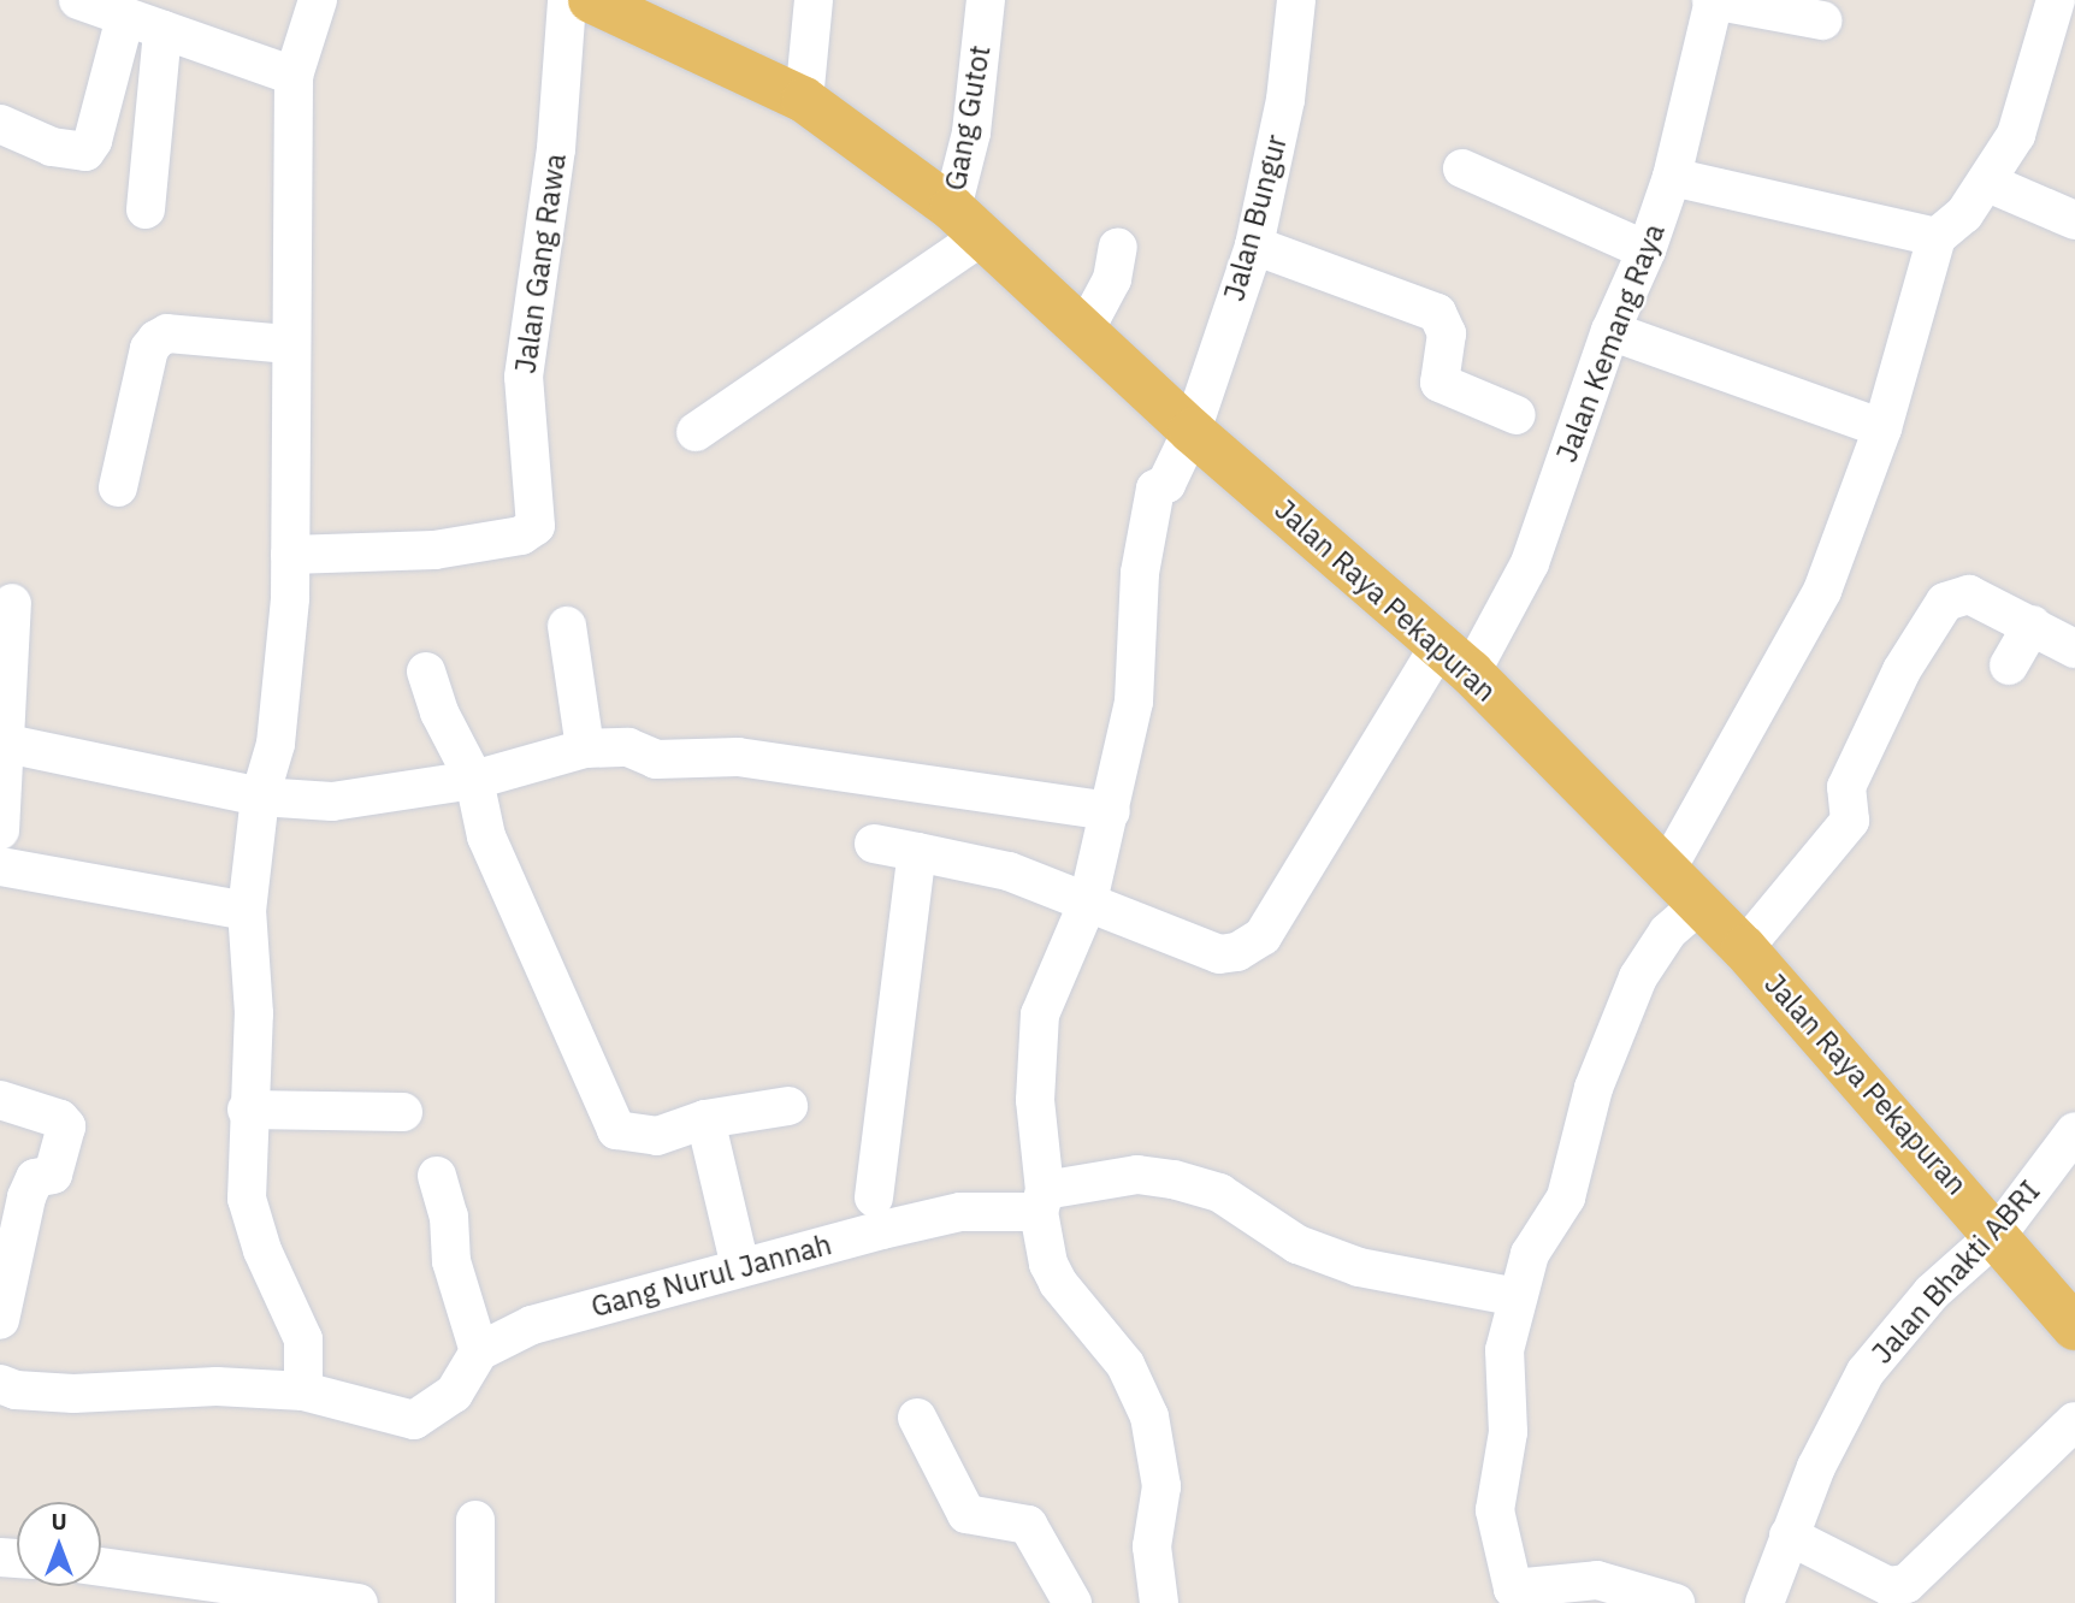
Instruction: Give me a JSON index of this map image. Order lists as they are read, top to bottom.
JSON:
{
  "streets": {
    "main road": ["Jalan Raya Pekapuran"],
    "street": [
      "Gang Gutot",
      "Jalan Bungur",
      "Jalan Gang Rawa",
      "Jalan Kemang Raya",
      "Jalan Bhakti ABRI",
      "Gang Nurul Jannah"
    ]
  },
  "crossings": [
    ["Gang Gutot", "Jalan Raya Pekapuran"],
    ["Jalan Bungur", "Jalan Raya Pekapuran"],
    ["Jalan Kemang Raya", "Jalan Raya Pekapuran"],
    ["Jalan Raya Pekapuran", "Jalan Bhakti ABRI"]
  ],
  "north": "top"
}
